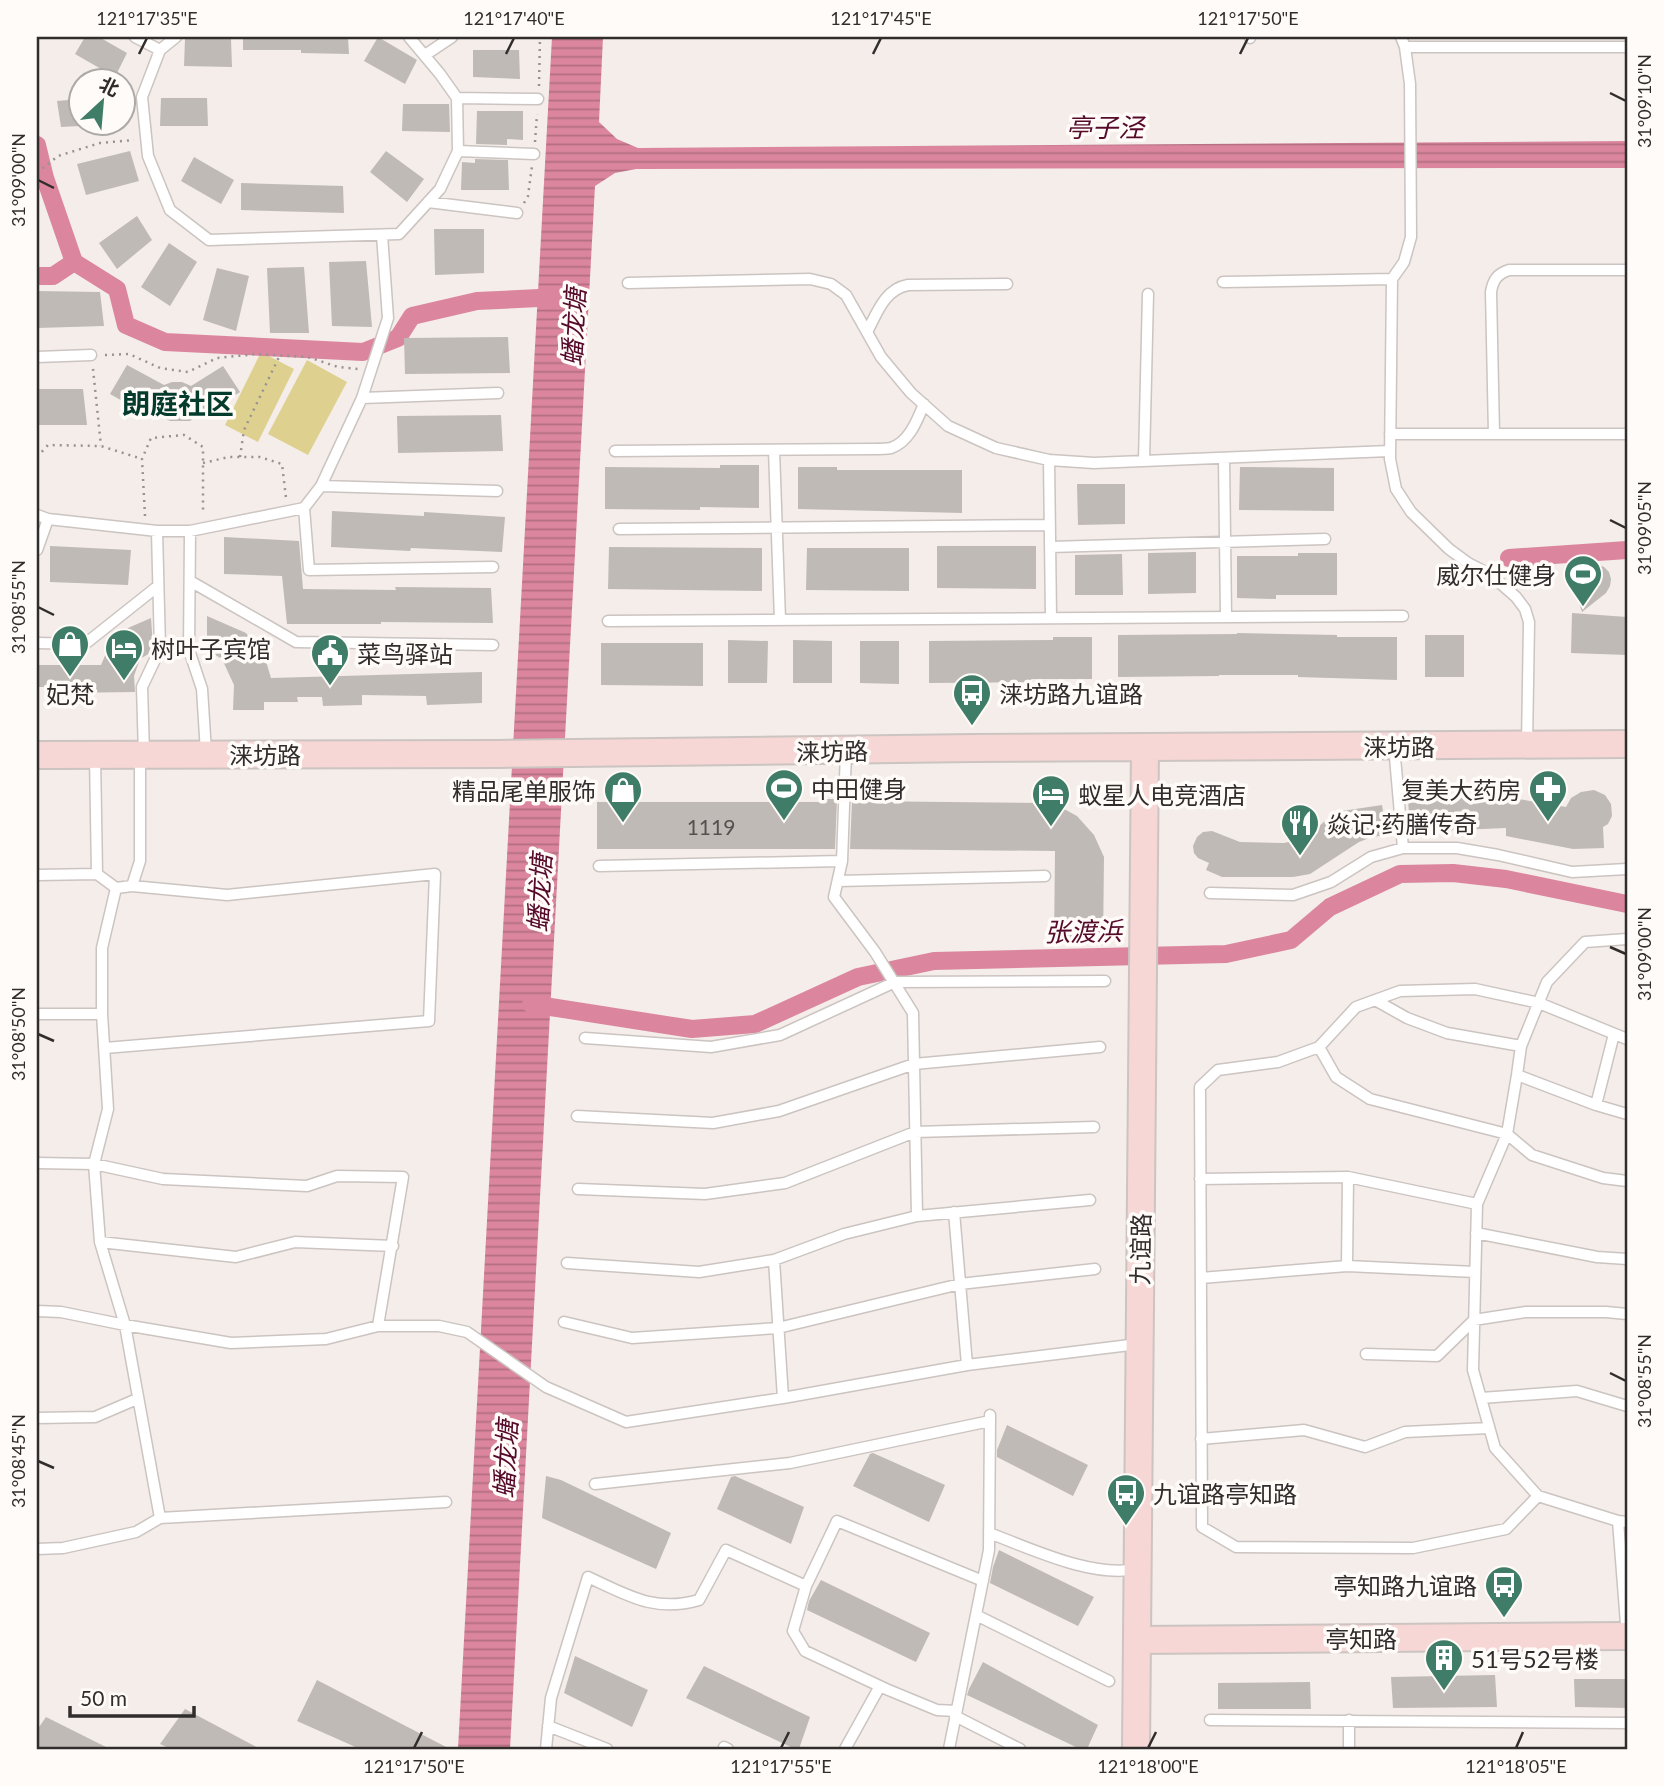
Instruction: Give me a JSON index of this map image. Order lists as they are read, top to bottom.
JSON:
{
  "streets": {
    "street": ["涞坊路", "九谊路", "亭知路"]
  },
  "crossings": [
    ["涞坊路", "九谊路"],
    ["九谊路", "亭知路"]
  ],
  "districts": ["朗庭社区"],
  "water": ["亭子泾", "蟠龙塘", "张渡浜"],
  "places": {
    "sports": ["威尔仕健身", "中田健身"],
    "shop": ["妃梵", "精品尾单服饰"],
    "hotel": ["树叶子宾馆", "蚁星人电竞酒店"],
    "public building": ["菜鸟驿站"],
    "bus stop": ["涞坊路九谊路", "九谊路亭知路", "亭知路九谊路"],
    "pharmacy": ["复美大药房"],
    "restaurant": ["焱记·药膳传奇"],
    "building": ["51号52号楼"]
  },
  "house_numbers": ["1119"],
  "scale_bar": "50 m",
  "north": "top right",
  "coordinates": [
    "121°17'35\"E",
    "121°17'40\"E",
    "121°17'45\"E",
    "121°17'50\"E",
    "31°09'10\"N",
    "31°09'00\"N",
    "31°09'05\"N",
    "31°08'55\"N",
    "31°08'50\"N",
    "31°08'45\"N",
    "121°17'55\"E",
    "121°18'00\"E",
    "121°18'05\"E"
  ]
}
